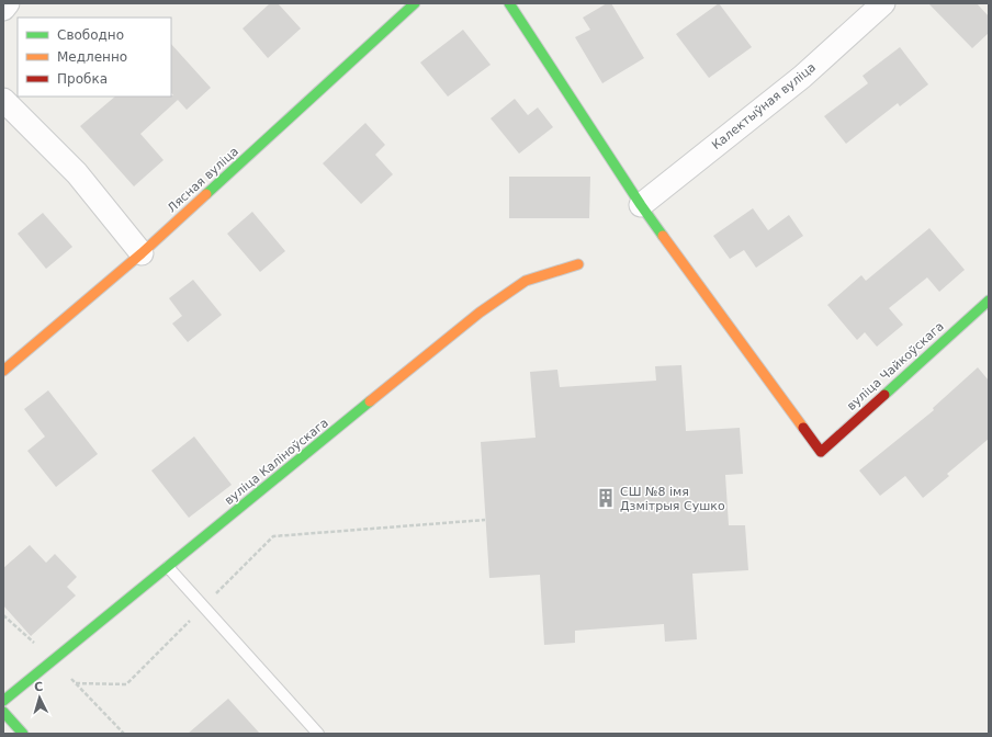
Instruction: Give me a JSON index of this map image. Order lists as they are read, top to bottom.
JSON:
{
  "streets": {
    "street": [
      "Калектыўная вуліца",
      "Лясная вуліца",
      "вуліца Чайкоўскага",
      "вуліца Каліноўскага"
    ]
  },
  "crossings": [
    ["Калектыўная вуліца", "вуліца Чайкоўскага"]
  ],
  "places": {
    "building": ["СШ №8 імя Дзмітрыя Сушко"]
  },
  "legend": ["Свободно", "Медленно", "Пробка"],
  "north": "top"
}
